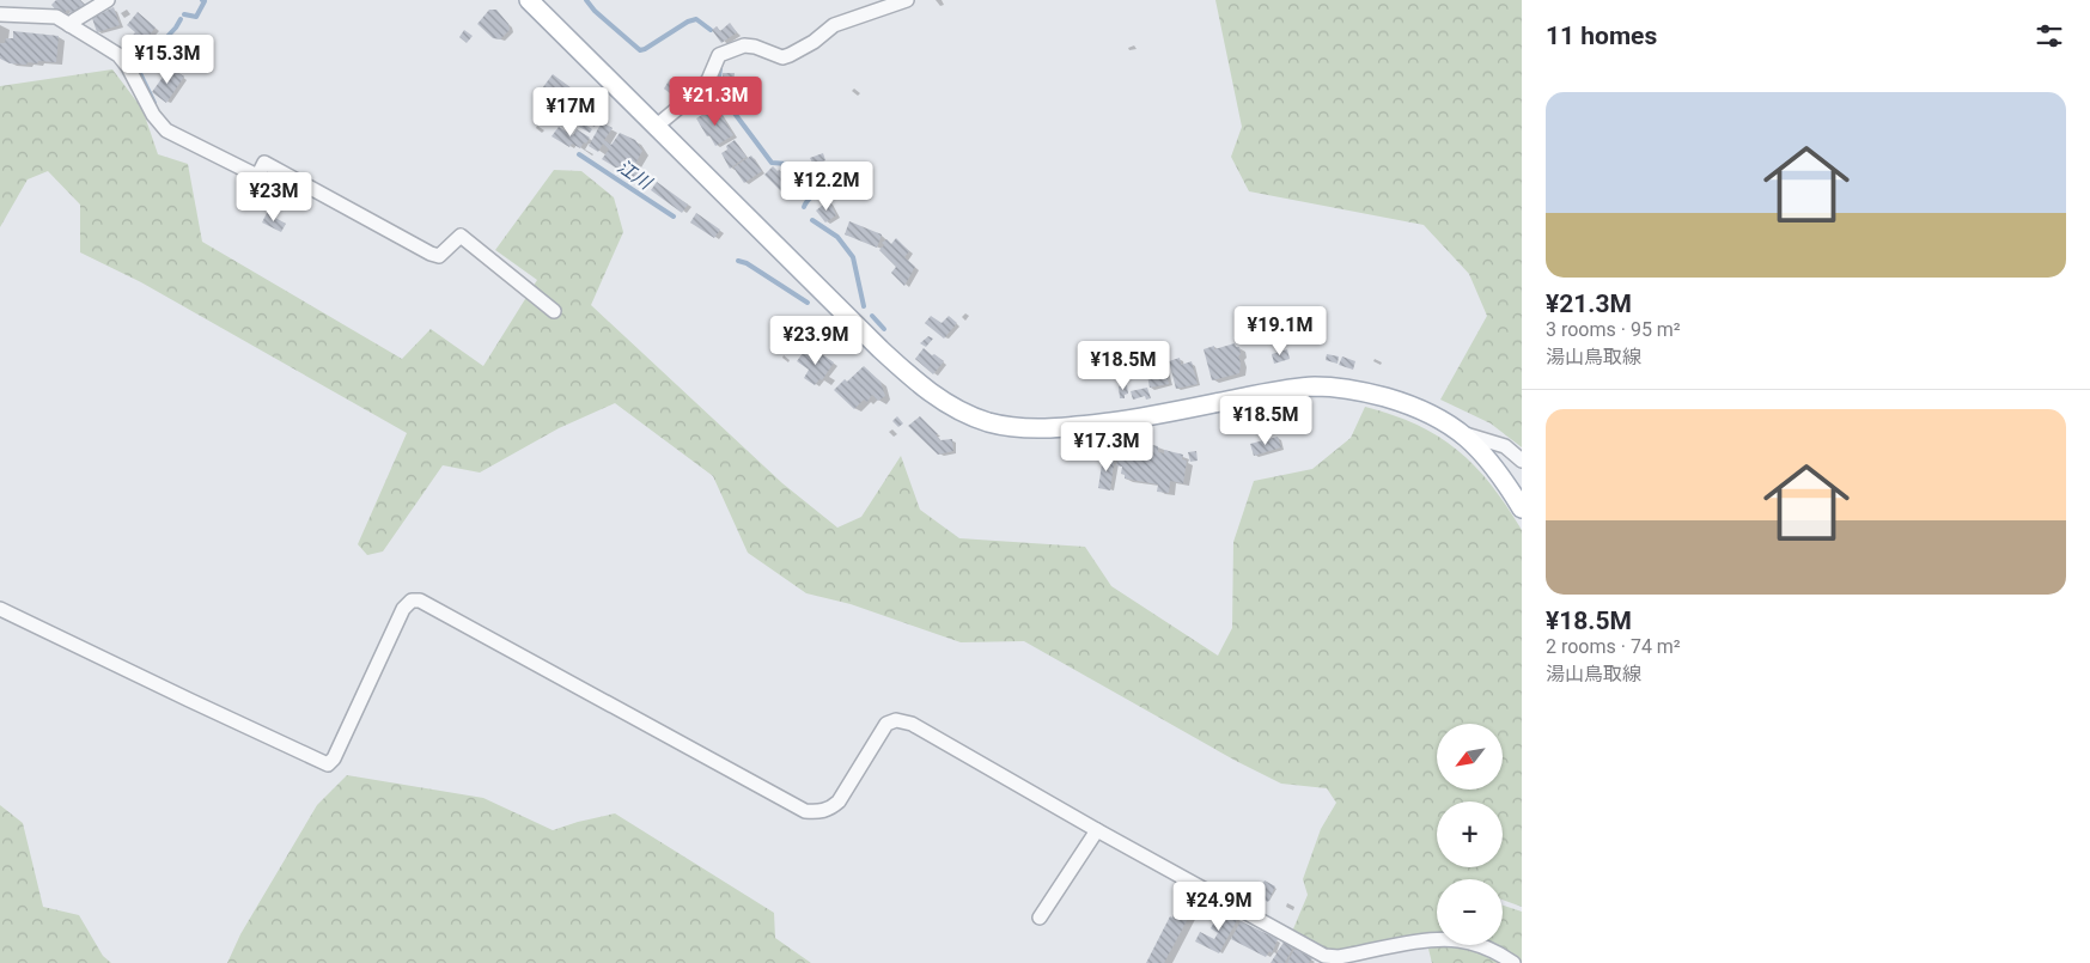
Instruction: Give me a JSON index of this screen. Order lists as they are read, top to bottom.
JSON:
{
  "water": ["江川"],
  "north": "bottom left",
  "page": {
    "heading": "11 homes",
    "price": [
      "¥15.3M",
      "¥21.3M",
      "¥17M",
      "¥12.2M",
      "¥23M",
      "¥19.1M",
      "¥23.9M",
      "¥18.5M",
      "¥18.5M",
      "¥17.3M",
      "¥24.9M"
    ],
    "list": [
      {
        "name": "¥21.3M",
        "note": "3 rooms · 95 m² · 湯山鳥取線"
      },
      {
        "name": "¥18.5M",
        "note": "2 rooms · 74 m² · 湯山鳥取線"
      }
    ],
    "map_buttons": ["+", "−"]
  }
}
